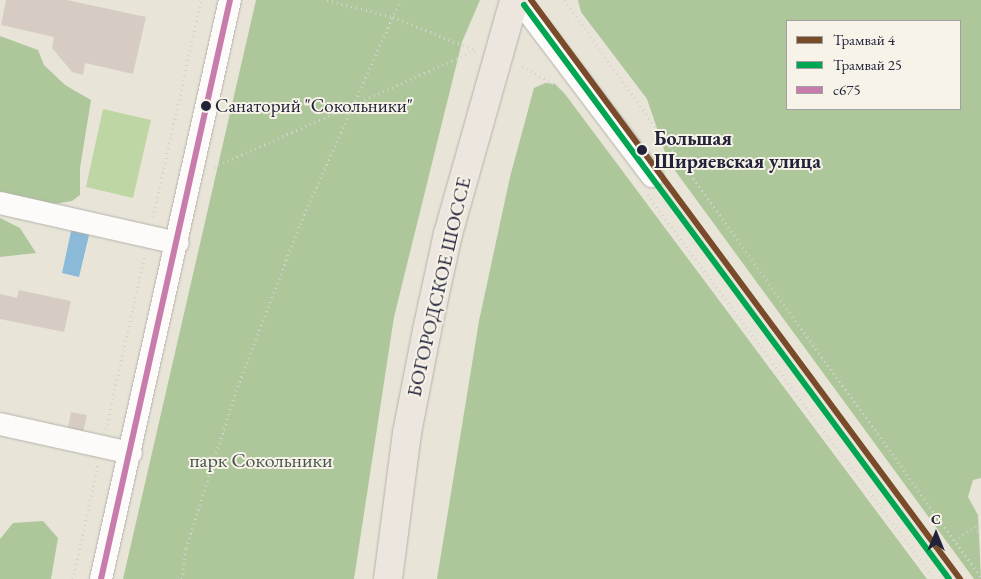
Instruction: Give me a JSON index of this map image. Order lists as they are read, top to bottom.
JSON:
{
  "streets": {
    "main road": ["БОГОРОДСКОЕ ШОССЕ"]
  },
  "parks": ["парк Сокольники"],
  "places": ["Санаторий \"Сокольники\"", "Большая Ширяевская улица"],
  "lines": ["tram line 4", "transit line с675", "tram line 25"],
  "legend": ["Трамвай 4", "Трамвай 25", "с675"],
  "north": "top"
}
